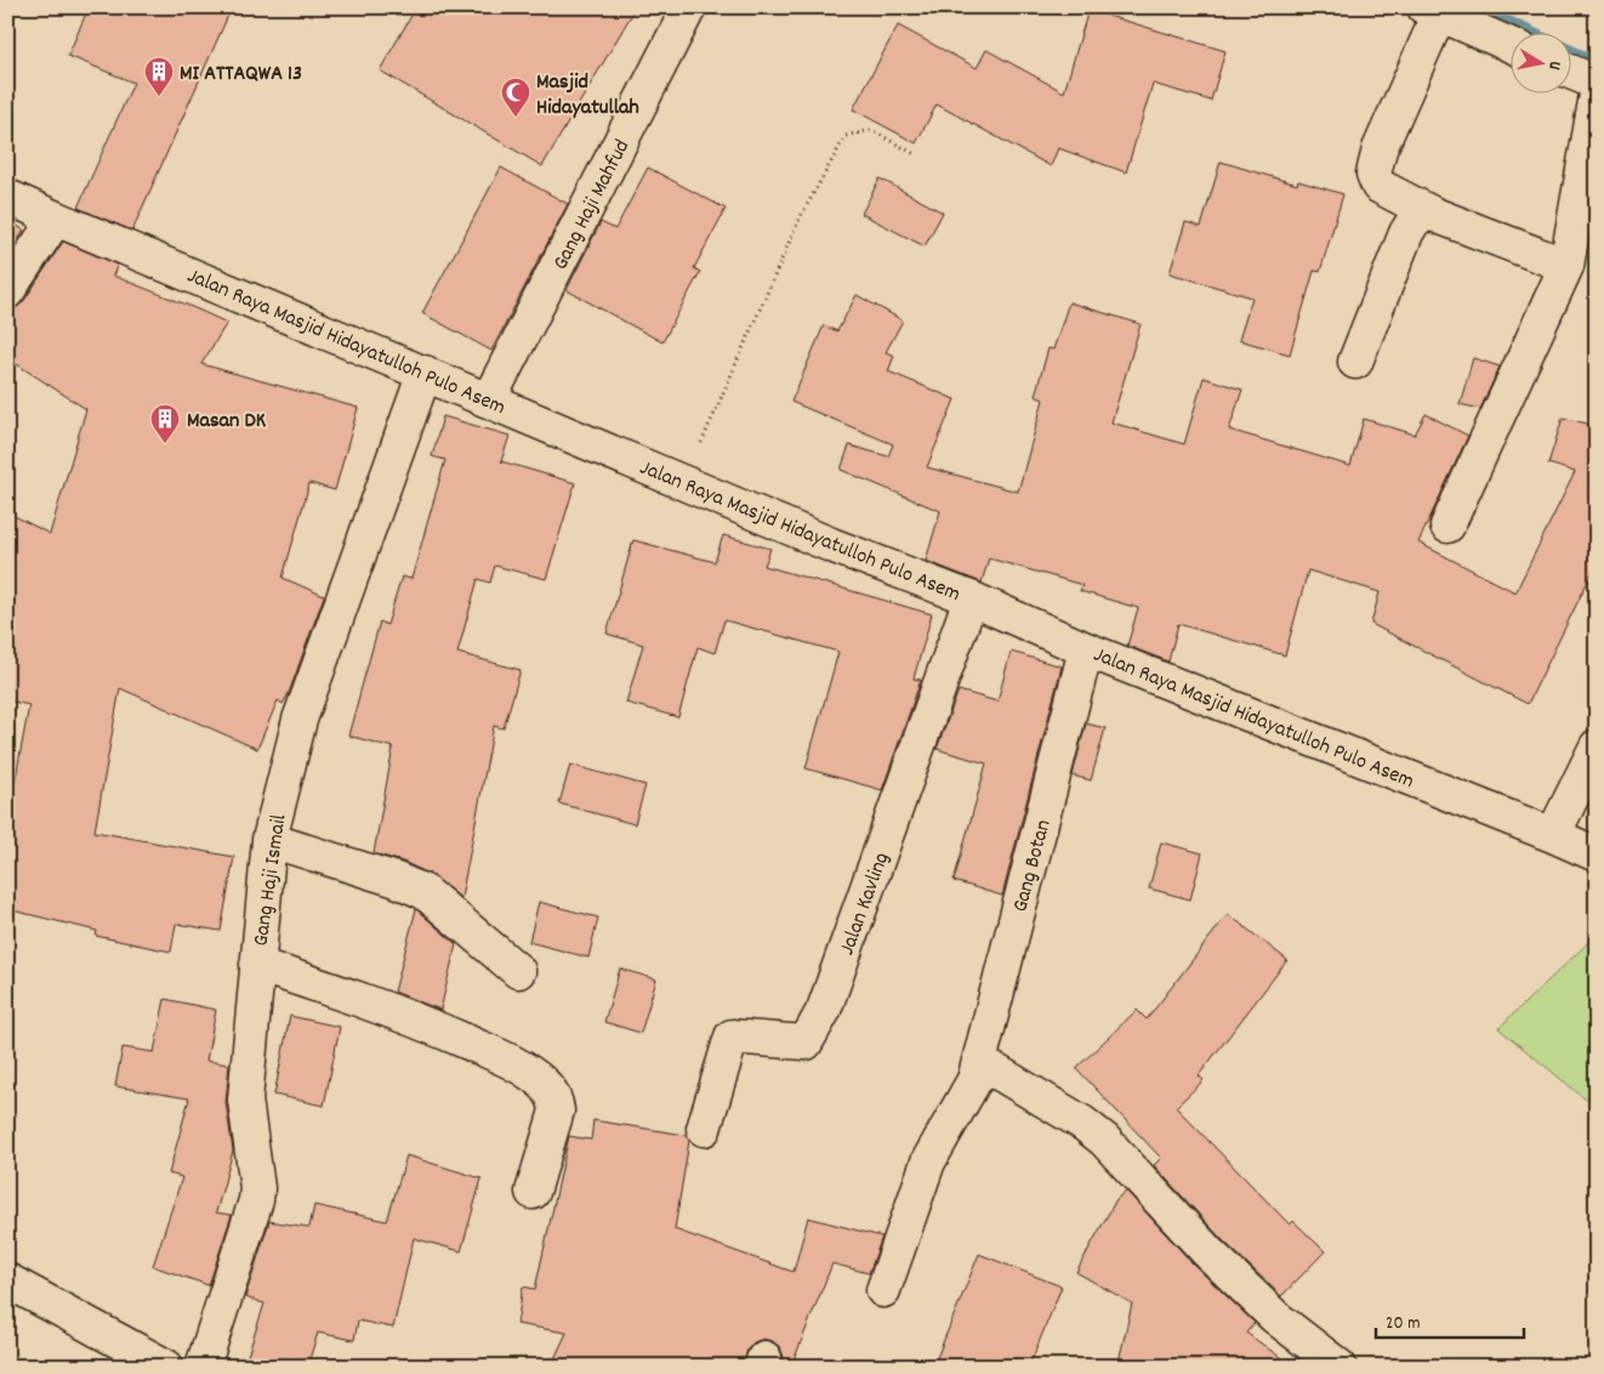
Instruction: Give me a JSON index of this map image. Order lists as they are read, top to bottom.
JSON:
{
  "streets": {
    "street": [
      "Gang Haji Mahfud",
      "Jalan Raya Masjid Hidayatulloh Pulo Asem",
      "Gang Botan",
      "Gang Haji Ismail",
      "Jalan Kavling"
    ]
  },
  "crossings": [
    ["Gang Haji Mahfud", "Jalan Raya Masjid Hidayatulloh Pulo Asem"],
    ["Jalan Raya Masjid Hidayatulloh Pulo Asem", "Gang Botan"],
    ["Jalan Raya Masjid Hidayatulloh Pulo Asem", "Gang Haji Ismail"],
    ["Jalan Raya Masjid Hidayatulloh Pulo Asem", "Jalan Kavling"]
  ],
  "places": {
    "building": ["MI ATTAQWA 13", "Masan DK"],
    "mosque": ["Masjid Hidayatullah"]
  },
  "scale_bar": "20 m",
  "north": "right"
}
